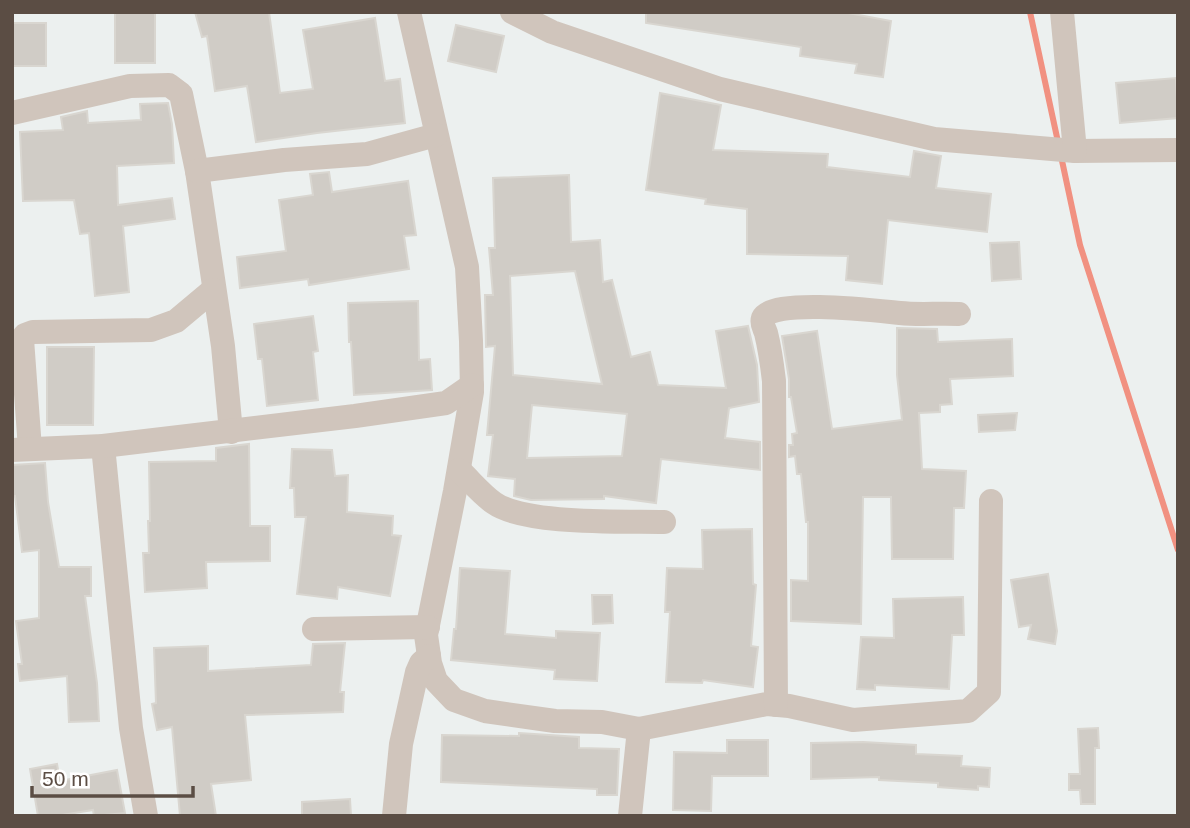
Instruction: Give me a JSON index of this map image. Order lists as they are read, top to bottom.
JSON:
{
  "scale_bar": "50 m"
}
